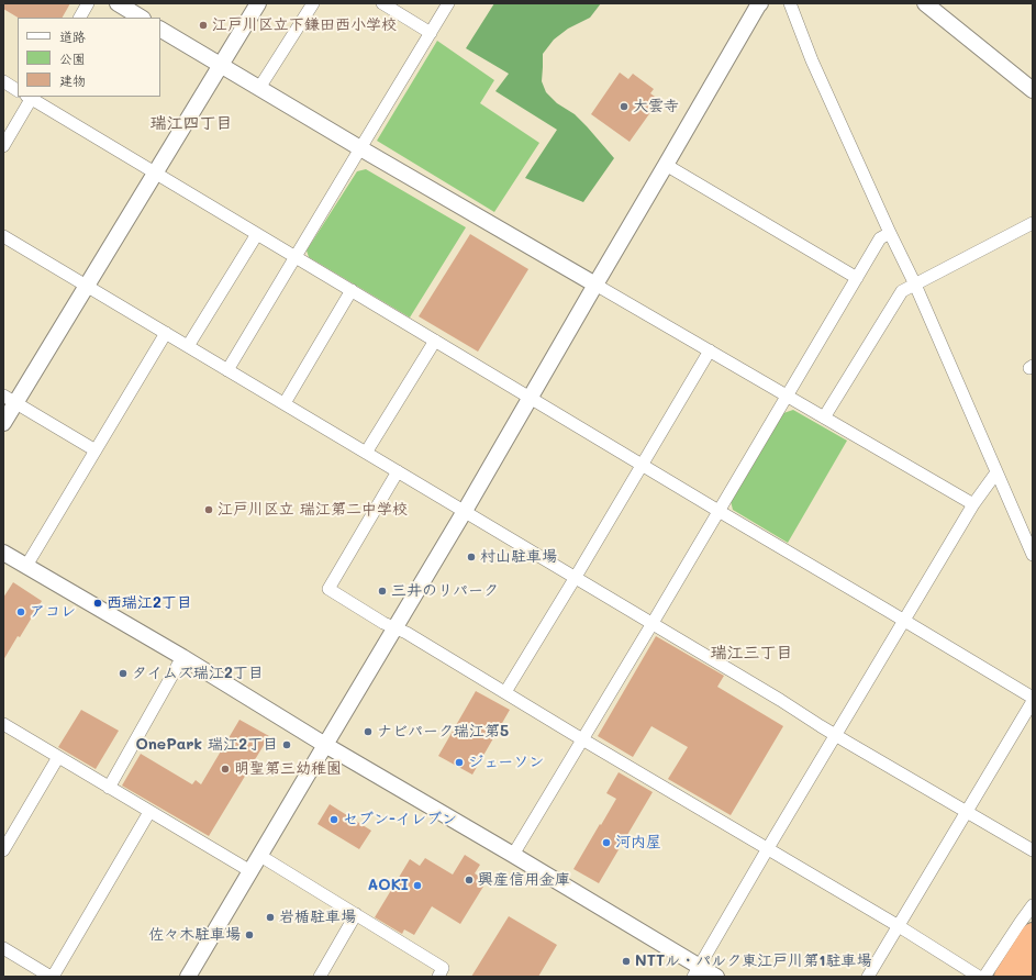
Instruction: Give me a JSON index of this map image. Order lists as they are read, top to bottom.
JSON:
{
  "districts": ["瑞江四丁目", "瑞江三丁目"],
  "places": [
    "江戸川区立下鎌田西小学校",
    "大雲寺",
    "江戸川区立 瑞江第二中学校",
    "村山駐車場",
    "三井のリパーク",
    "西瑞江2丁目",
    "アコレ",
    "タイムズ瑞江2丁目",
    "ナビパーク瑞江第5",
    "OnePark 瑞江2丁目",
    "ジェーソン",
    "明聖第三幼稚園",
    "セブン-イレブン",
    "河内屋",
    "興産信用金庫",
    "AOKI",
    "岩楯駐車場",
    "佐々木駐車場",
    "NTTル・パルク東江戸川第1駐車場"
  ],
  "legend": ["道路", "公園", "建物"]
}
